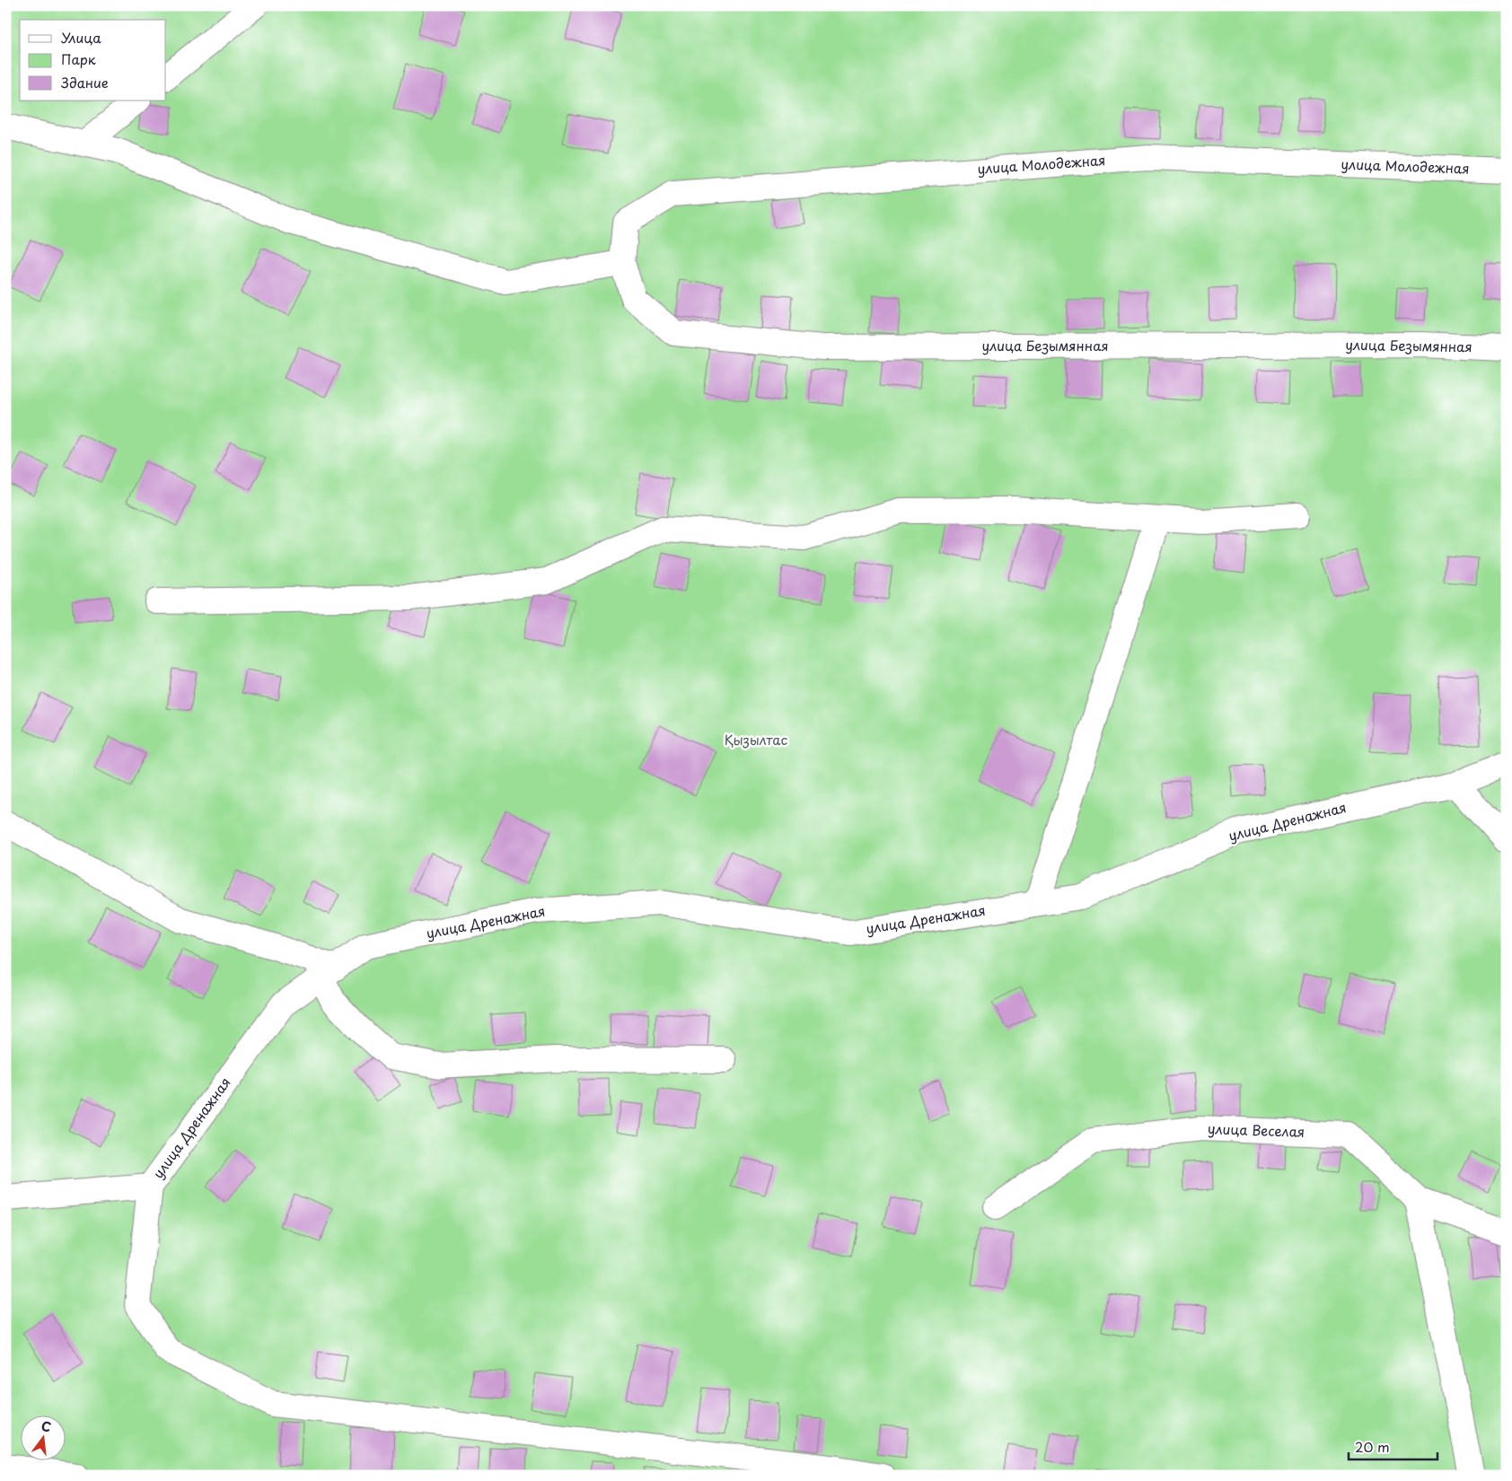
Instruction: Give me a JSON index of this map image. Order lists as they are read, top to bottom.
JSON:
{
  "streets": {
    "street": [
      "улица Молодежная",
      "улица Безымянная",
      "улица Дренажная",
      "улица Веселая"
    ]
  },
  "crossings": [
    ["улица Молодежная", "улица Безымянная"]
  ],
  "parks": ["Қызылтас"],
  "legend": ["Улица", "Парк", "Здание"],
  "scale_bar": "20 m",
  "north": "top"
}
